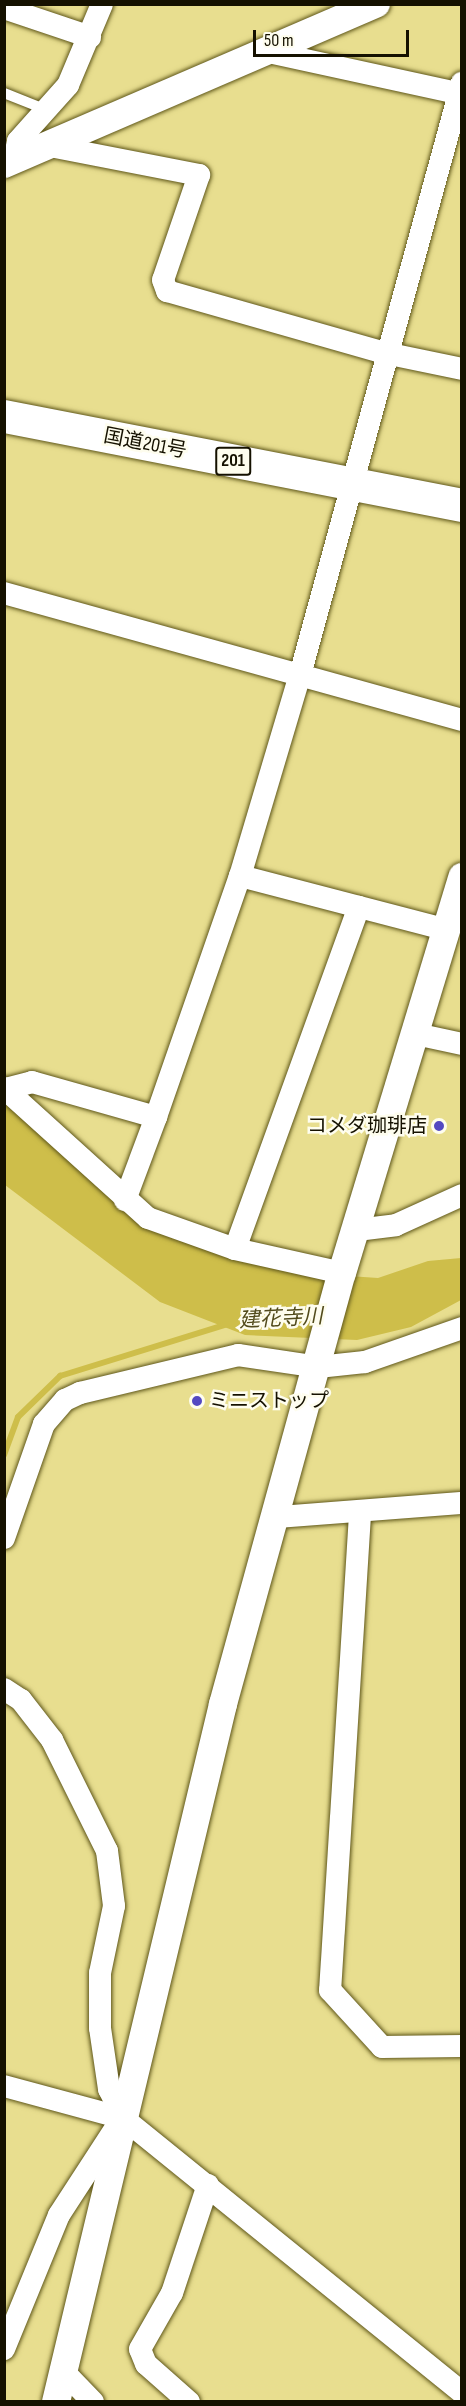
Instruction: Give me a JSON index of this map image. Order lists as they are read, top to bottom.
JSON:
{
  "streets": {
    "highway": ["国道201号", "201"]
  },
  "water": ["建花寺川"],
  "places": ["コメダ珈琲店", "ミニストップ"],
  "scale_bar": "50 m"
}
